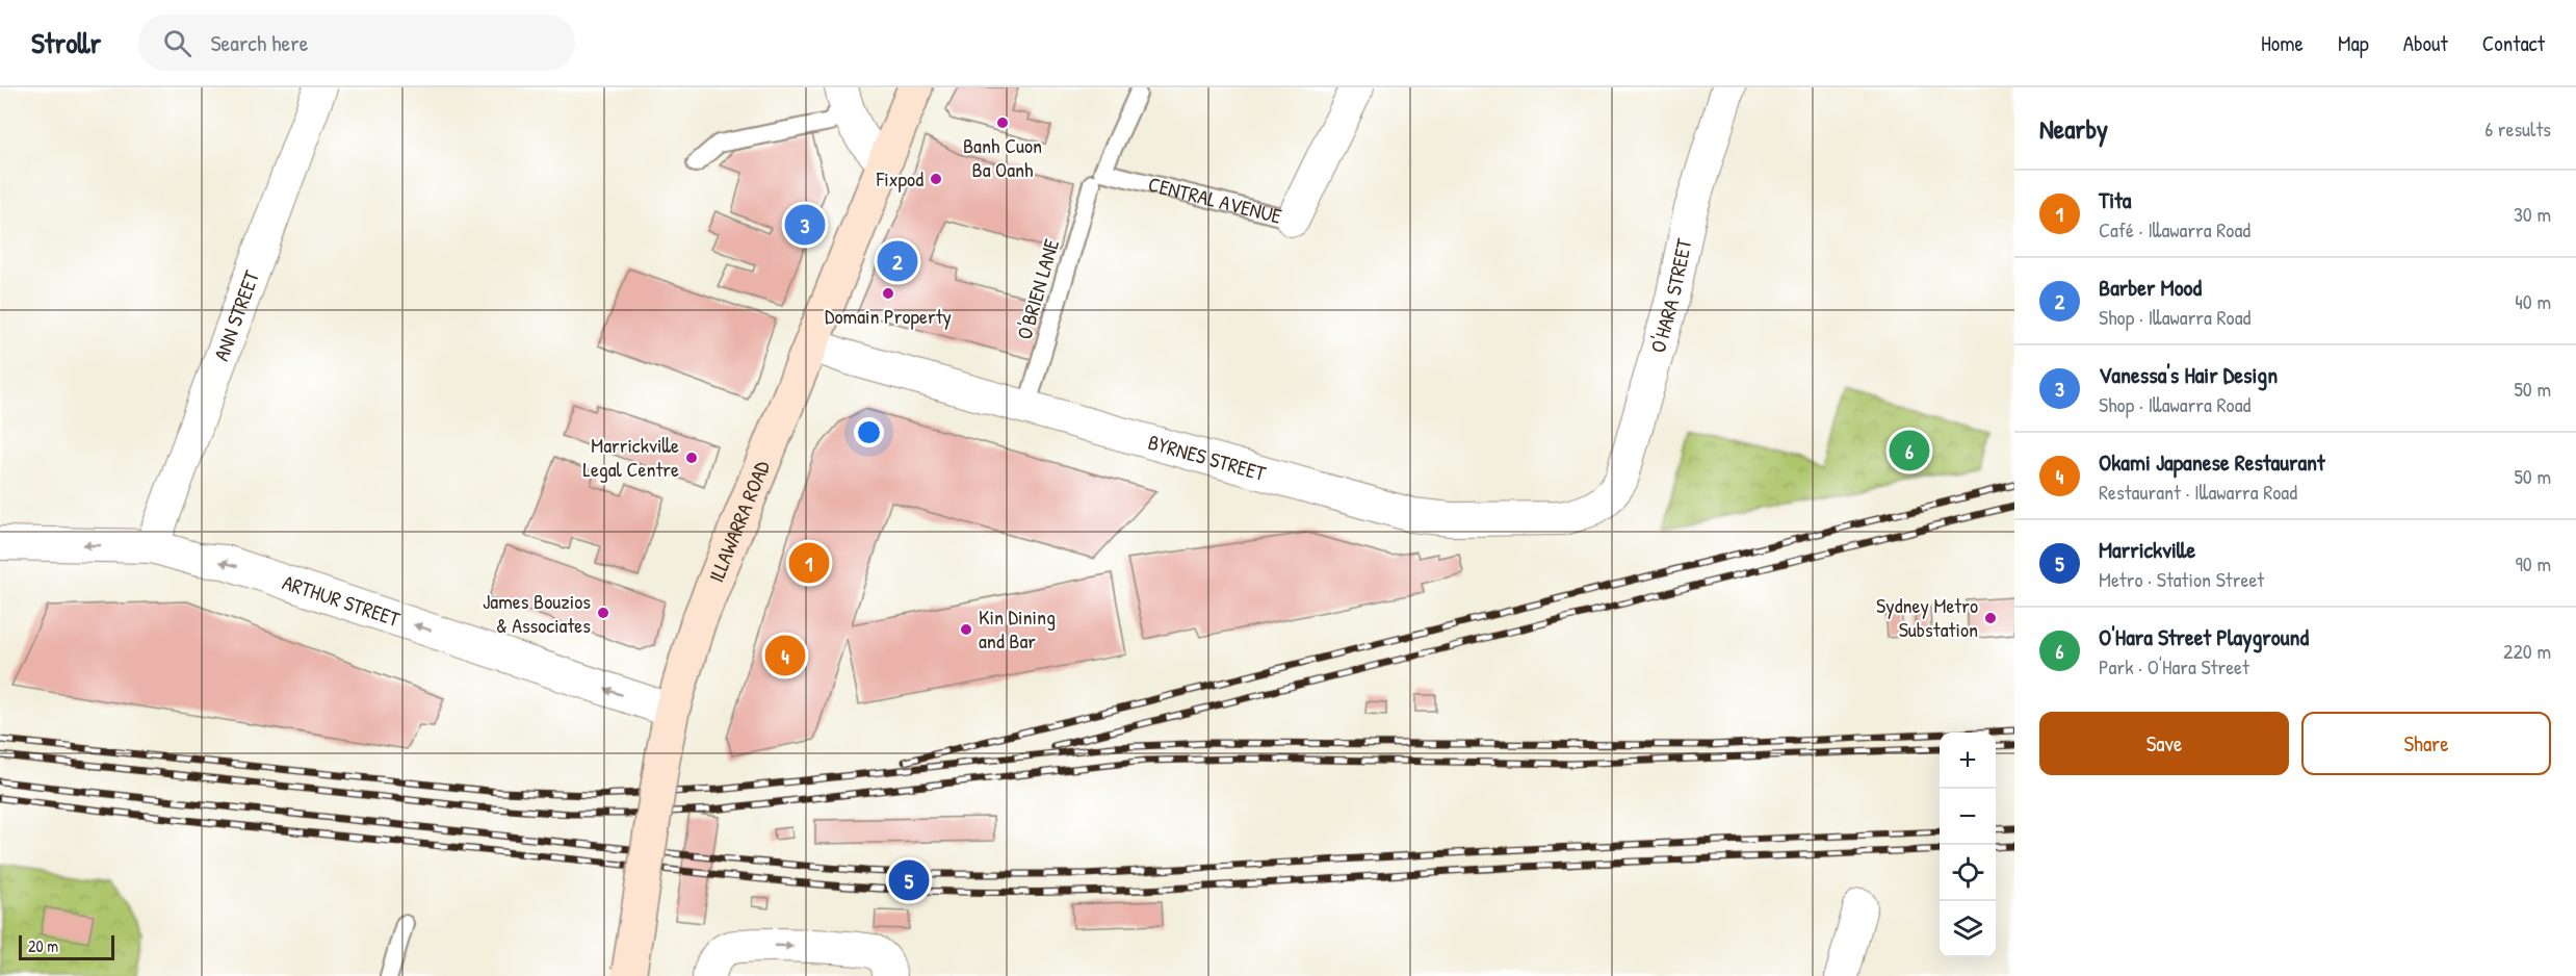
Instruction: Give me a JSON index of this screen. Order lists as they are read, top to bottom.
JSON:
{
  "streets": {
    "main road": ["ILLAWARRA ROAD"],
    "street": [
      "CENTRAL AVENUE",
      "O'HARA STREET",
      "ANN STREET",
      "BYRNES STREET",
      "ARTHUR STREET"
    ],
    "lane": ["O'BRIEN LANE"]
  },
  "crossings": [
    ["CENTRAL AVENUE", "O'BRIEN LANE"],
    ["O'BRIEN LANE", "BYRNES STREET"],
    ["O'HARA STREET", "BYRNES STREET"],
    ["ANN STREET", "ARTHUR STREET"],
    ["BYRNES STREET", "ILLAWARRA ROAD"],
    ["ILLAWARRA ROAD", "ARTHUR STREET"]
  ],
  "one_way": ["ARTHUR STREET"],
  "places": [
    "Banh Cuon Ba Oanh",
    "Fixpod",
    "Domain Property",
    "Marrickville Legal Centre",
    "James Bouzios & Associates",
    "Sydney Metro Substation",
    "Kin Dining and Bar"
  ],
  "scale_bar": "20 m",
  "page": {
    "header": "Strollr",
    "search": "Search here",
    "nav": [
      "Home",
      "Map",
      "About",
      "Contact"
    ],
    "heading": ["Nearby", "6 results"],
    "list": [
      {
        "mark": "1",
        "name": "Tita",
        "note": "Café · Illawarra Road",
        "value": "30 m"
      },
      {
        "mark": "2",
        "name": "Barber Mood",
        "note": "Shop · Illawarra Road",
        "value": "40 m"
      },
      {
        "mark": "3",
        "name": "Vanessa's Hair Design",
        "note": "Shop · Illawarra Road",
        "value": "50 m"
      },
      {
        "mark": "4",
        "name": "Okami Japanese Restaurant",
        "note": "Restaurant · Illawarra Road",
        "value": "50 m"
      },
      {
        "mark": "5",
        "name": "Marrickville",
        "note": "Metro · Station Street",
        "value": "90 m"
      },
      {
        "mark": "6",
        "name": "O'Hara Street Playground",
        "note": "Park · O'Hara Street",
        "value": "220 m"
      }
    ],
    "pins": [
      "3",
      "2",
      "6",
      "1",
      "4",
      "5"
    ],
    "buttons": ["Save", "Share"],
    "map_buttons": ["+", "−"],
    "scale": "20 m"
  }
}
